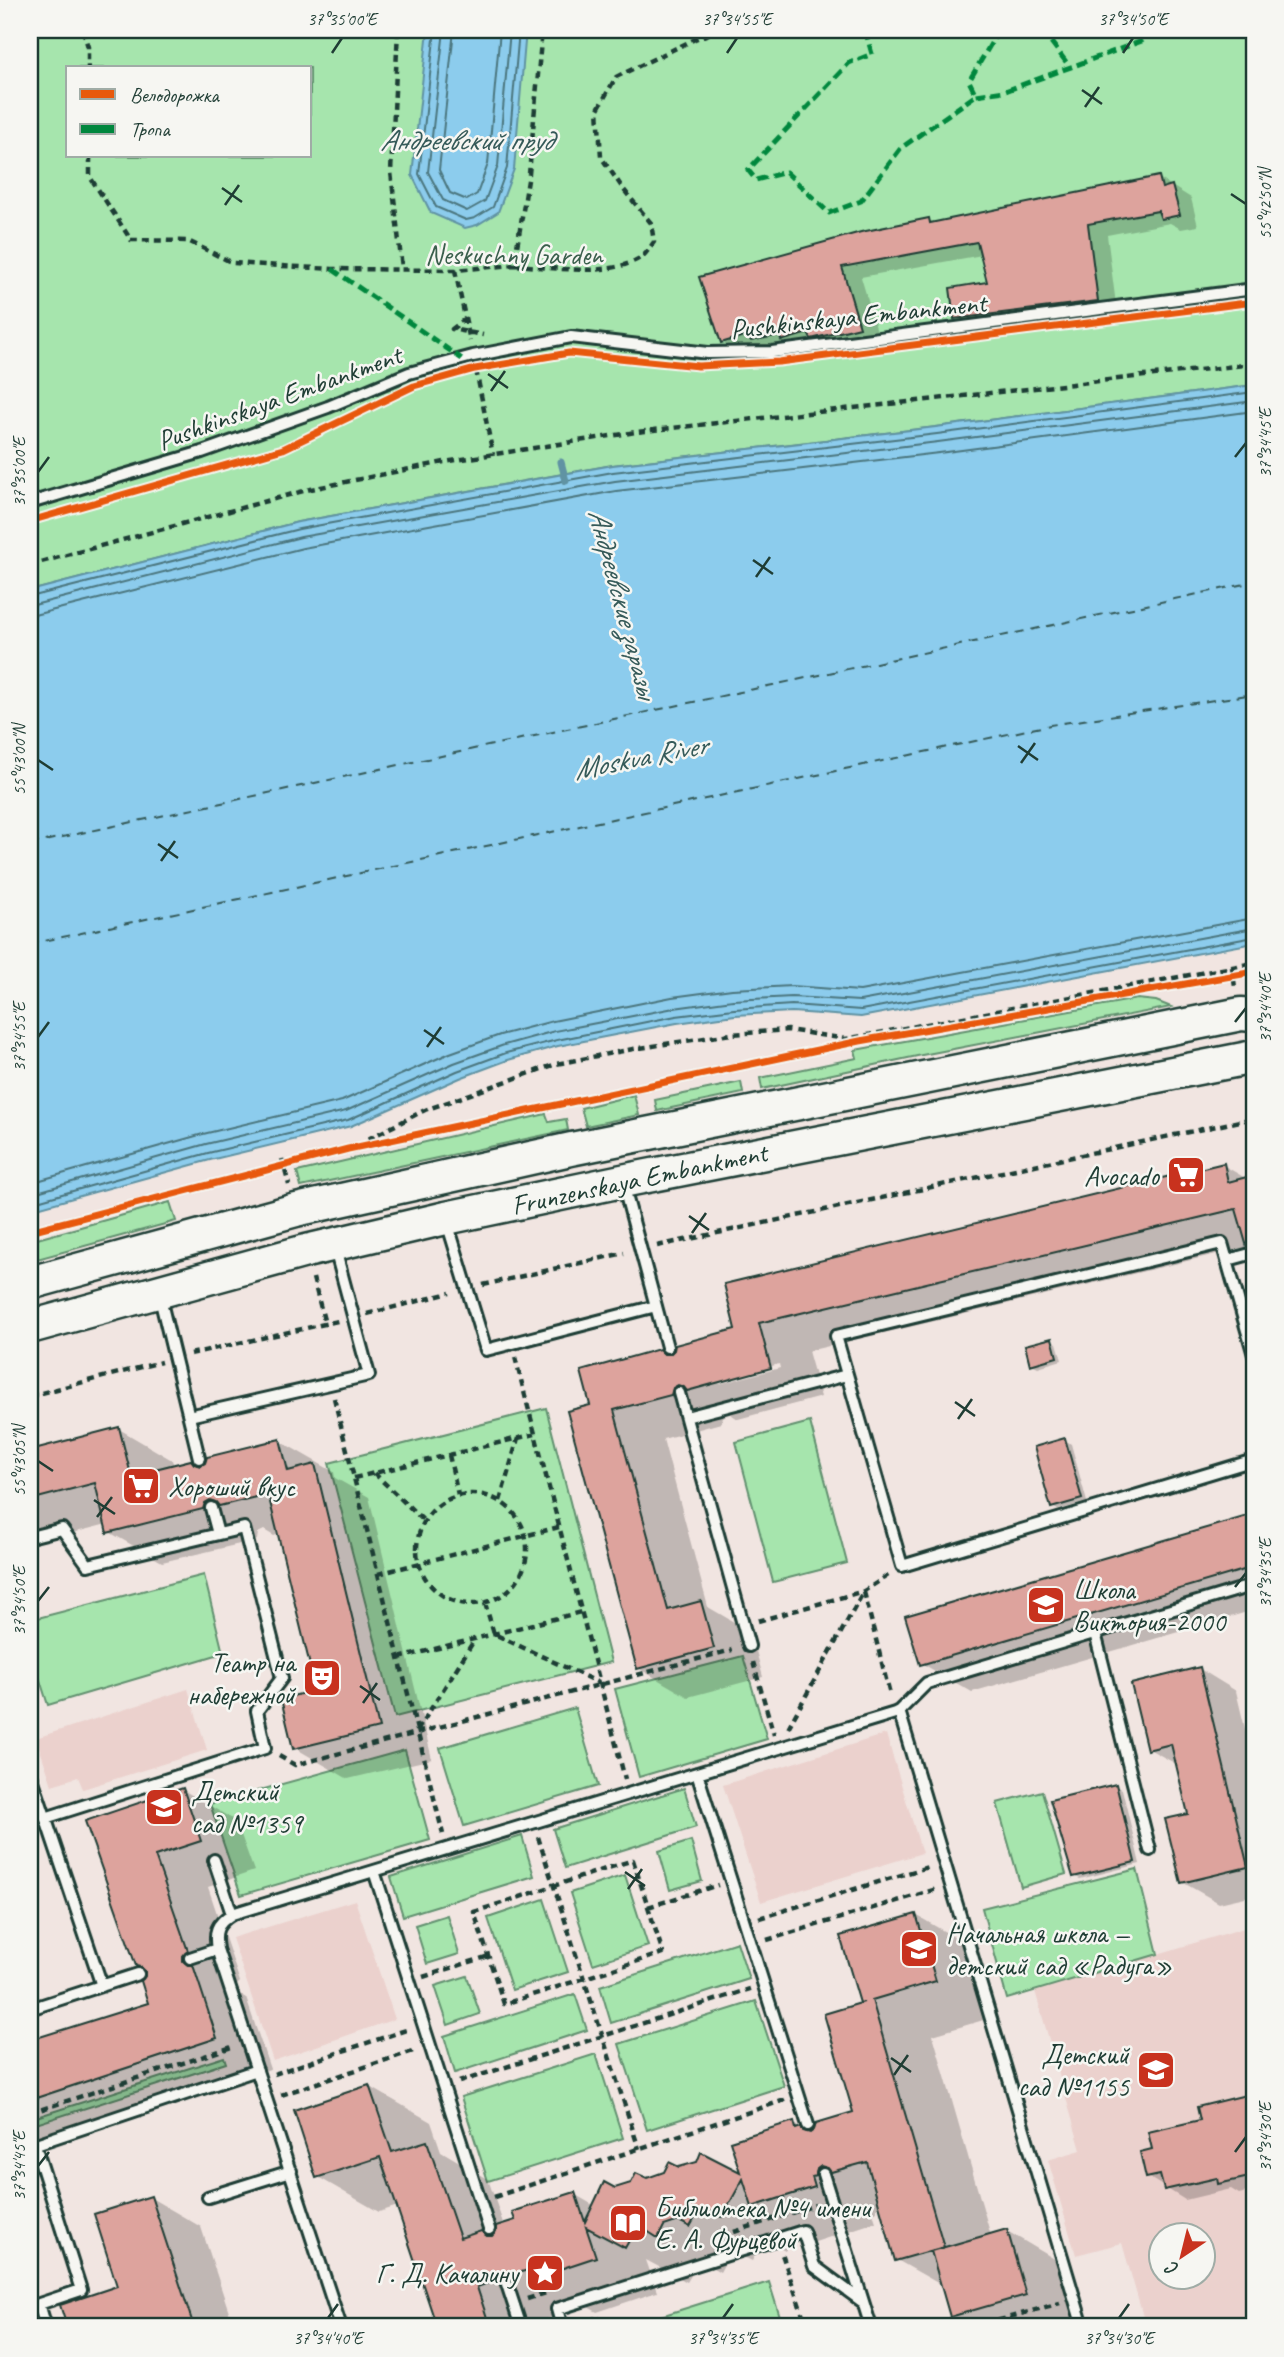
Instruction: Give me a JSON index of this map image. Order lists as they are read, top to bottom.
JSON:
{
  "streets": {
    "main road": ["Frunzenskaya Embankment"],
    "lane": ["Pushkinskaya Embankment"]
  },
  "water": ["Андреевский пруд", "Андреевские заразы", "Moskva River"],
  "parks": ["Neskuchny Garden"],
  "places": {
    "supermarket": ["Avocado", "Хороший вкус"],
    "school or university": [
      "Школа Виктория-2000",
      "Детский сад №1359",
      "Начальная школа — детский сад «Радуга»",
      "Детский сад №1155"
    ],
    "theatre": ["Театр на набережной"],
    "library": ["Библиотека №4 имени Е. А. Фурцевой"],
    "place": ["Г. Д. Качалину"]
  },
  "legend": ["Велодорожка", "Тропа"],
  "north": "bottom left",
  "coordinates": [
    "37°35'00\"E",
    "37°34'55\"E",
    "37°34'50\"E",
    "55°42'50\"N",
    "37°34'45\"E",
    "55°43'00\"N",
    "37°34'40\"E",
    "55°43'05\"N",
    "37°34'35\"E",
    "37°34'30\"E"
  ]
}
